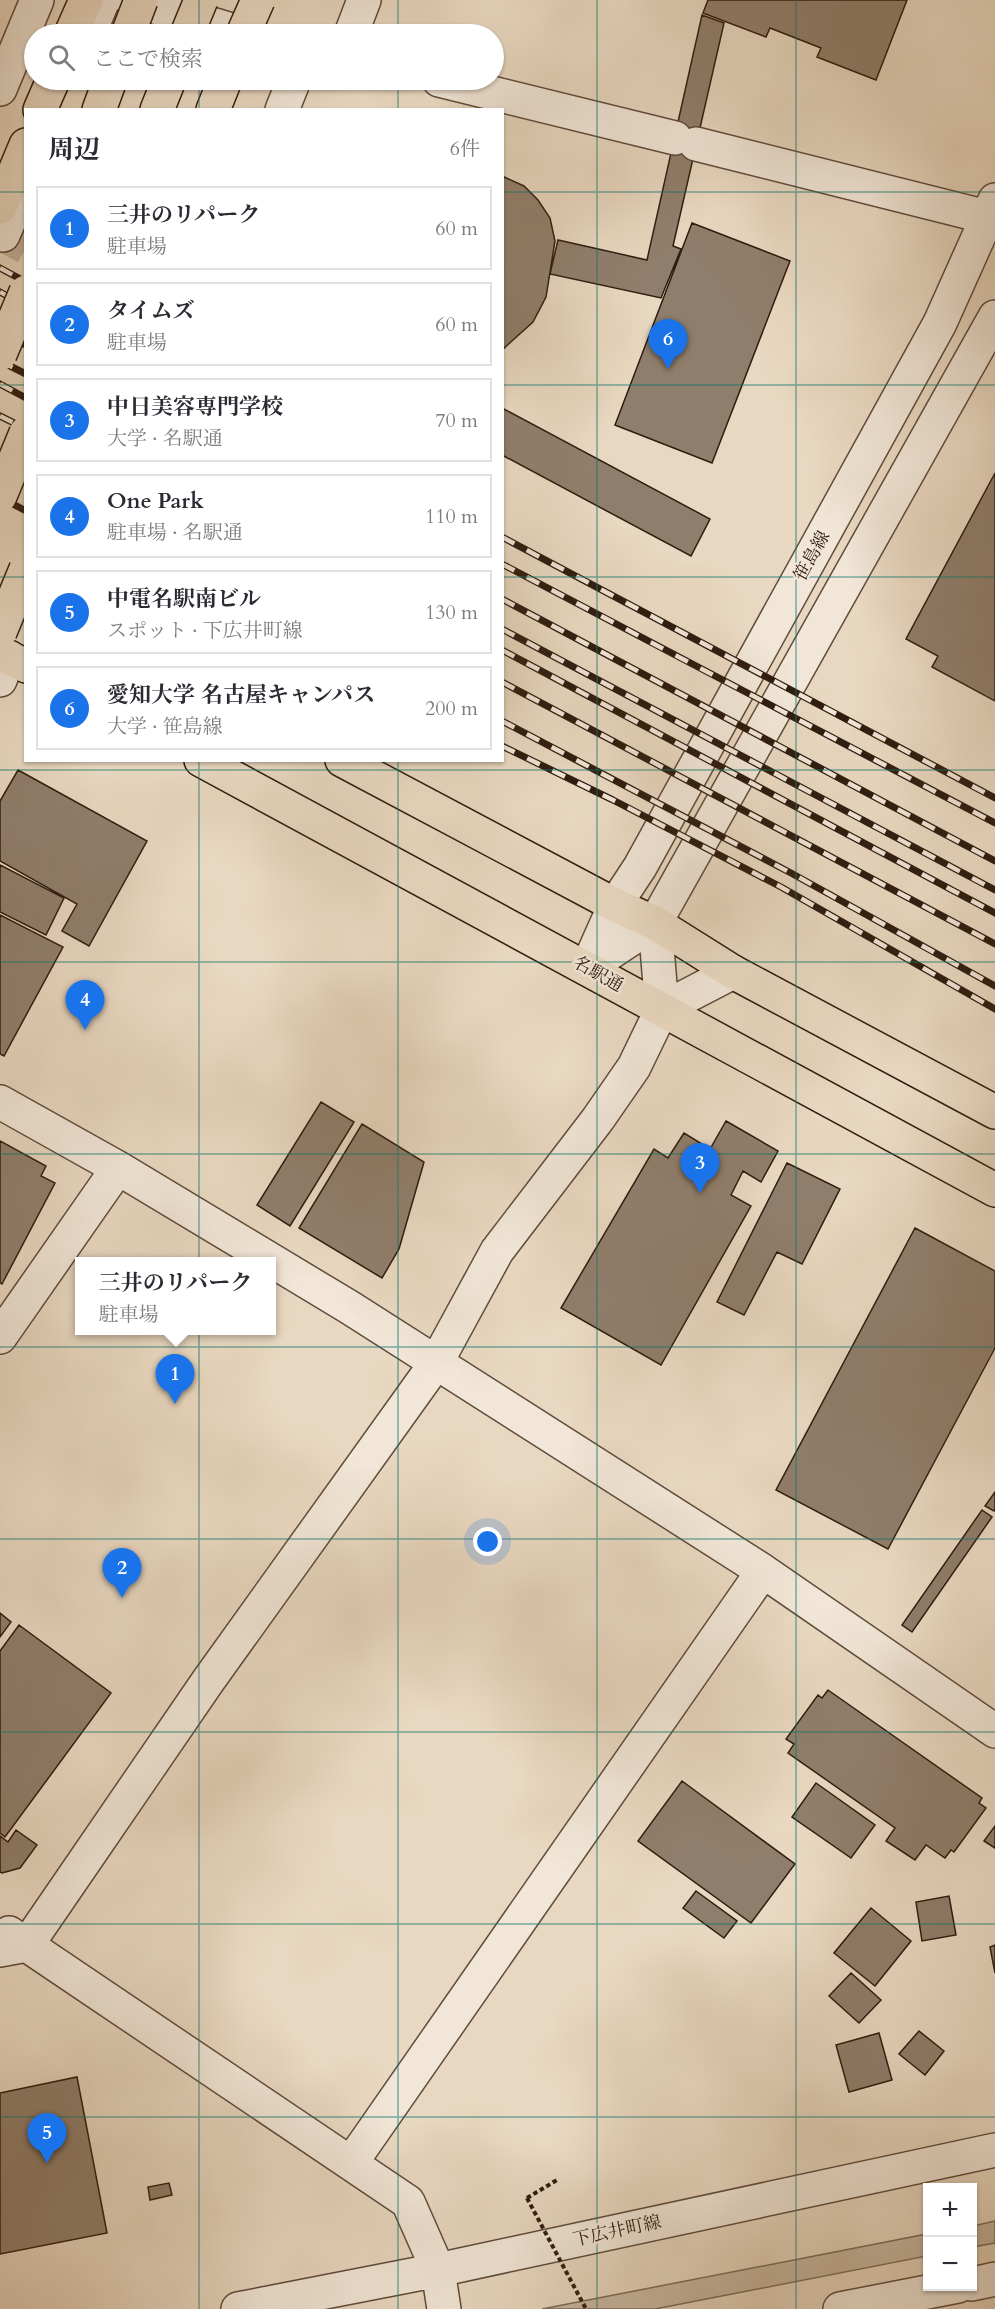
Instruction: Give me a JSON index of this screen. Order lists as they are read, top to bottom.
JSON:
{
  "streets": {
    "main road": ["名駅通"],
    "street": ["笹島線", "下広井町線"]
  },
  "crossings": [
    ["笹島線", "名駅通"]
  ],
  "page": {
    "search": "ここで検索",
    "heading": ["周辺", "6件"],
    "list": [
      {
        "mark": "1",
        "name": "三井のリパーク",
        "note": "駐車場",
        "value": "60 m"
      },
      {
        "mark": "2",
        "name": "タイムズ",
        "note": "駐車場",
        "value": "60 m"
      },
      {
        "mark": "3",
        "name": "中日美容専門学校",
        "note": "大学 · 名駅通",
        "value": "70 m"
      },
      {
        "mark": "4",
        "name": "One Park",
        "note": "駐車場 · 名駅通",
        "value": "110 m"
      },
      {
        "mark": "5",
        "name": "中電名駅南ビル",
        "note": "スポット · 下広井町線",
        "value": "130 m"
      },
      {
        "mark": "6",
        "name": "愛知大学 名古屋キャンパス",
        "note": "大学 · 笹島線",
        "value": "200 m"
      }
    ],
    "pins": [
      "6",
      "4",
      "3",
      "1",
      "2",
      "5"
    ],
    "popup": ["三井のリパーク", "駐車場"],
    "map_buttons": ["+", "−"]
  }
}
